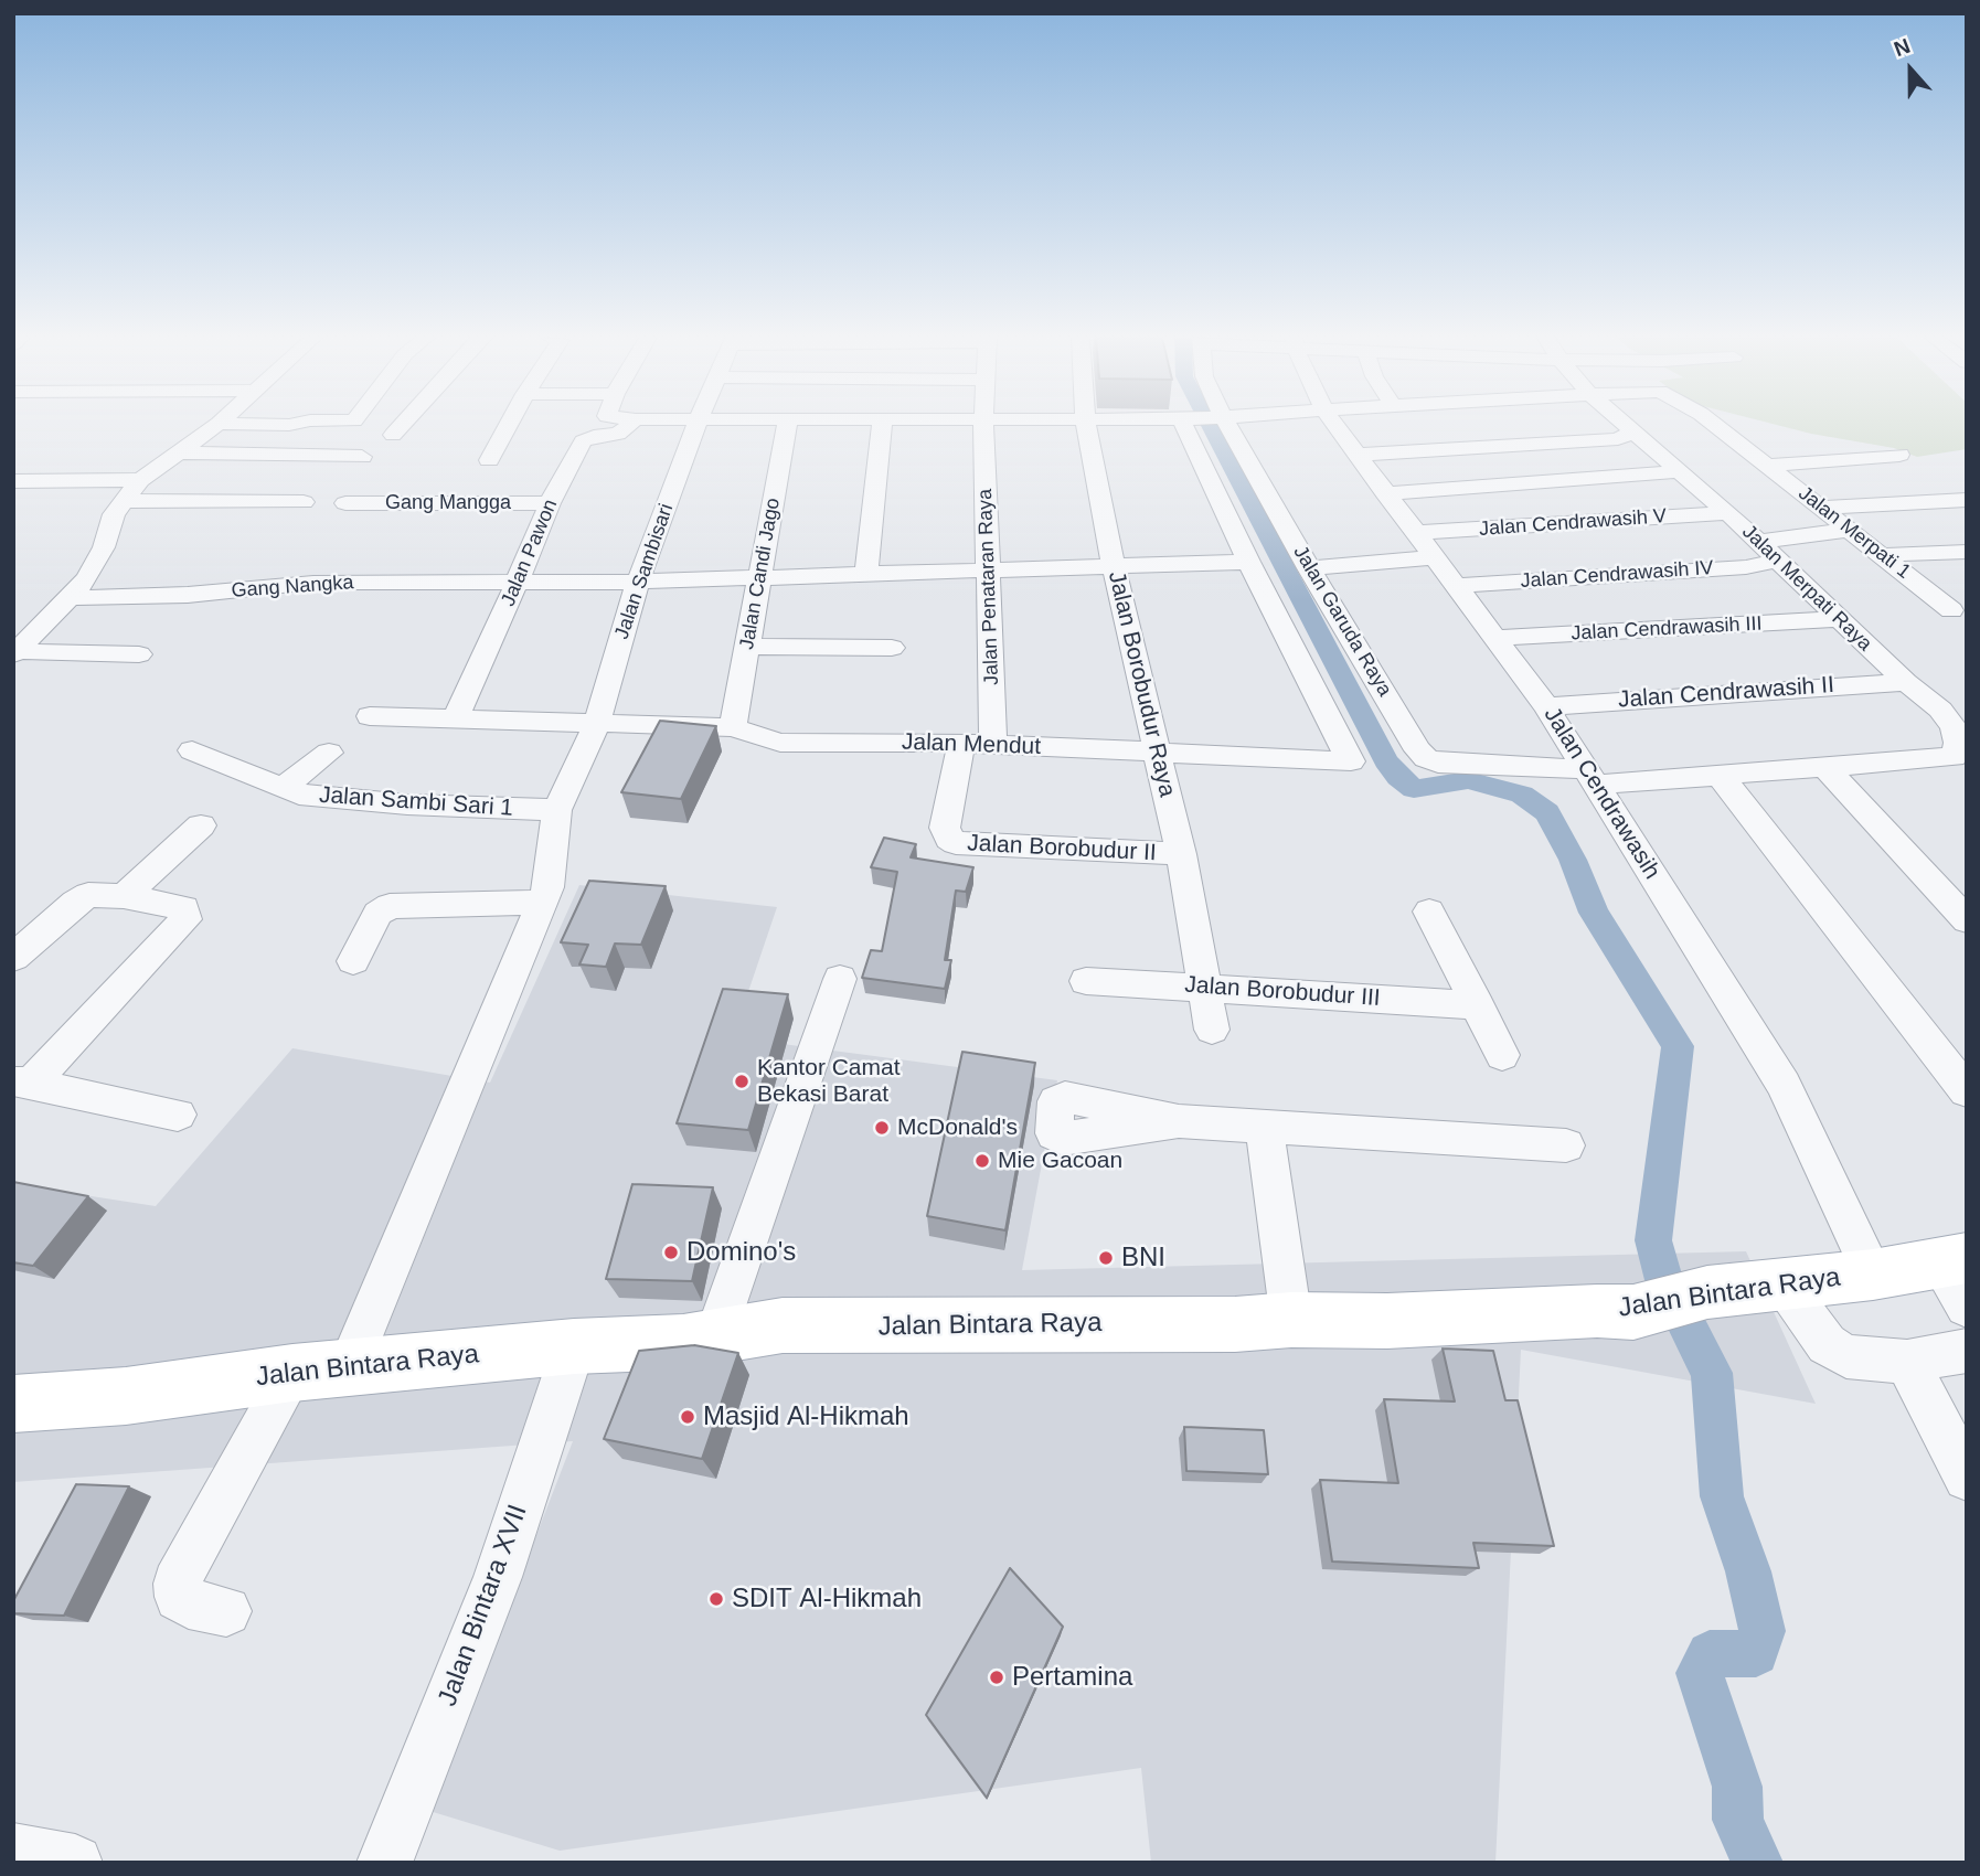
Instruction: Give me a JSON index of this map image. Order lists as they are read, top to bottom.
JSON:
{
  "streets": {
    "main road": ["Jalan Bintara Raya"],
    "street": [
      "Gang Mangga",
      "Jalan Cendrawasih V",
      "Jalan Merpati 1",
      "Jalan Pawon",
      "Jalan Sambisari",
      "Jalan Candi Jago",
      "Jalan Cendrawasih IV",
      "Gang Nangka",
      "Jalan Penataran Raya",
      "Jalan Merpati Raya",
      "Jalan Garuda Raya",
      "Jalan Cendrawasih III",
      "Jalan Borobudur Raya",
      "Jalan Cendrawasih II",
      "Jalan Mendut",
      "Jalan Cendrawasih",
      "Jalan Sambi Sari 1",
      "Jalan Borobudur II",
      "Jalan Borobudur III",
      "Jalan Bintara XVII"
    ]
  },
  "crossings": [
    ["Gang Mangga", "Jalan Pawon"],
    ["Jalan Cendrawasih V", "Jalan Merpati Raya"],
    ["Jalan Cendrawasih V", "Jalan Cendrawasih"],
    ["Jalan Pawon", "Gang Nangka"],
    ["Jalan Pawon", "Jalan Mendut"],
    ["Jalan Sambisari", "Gang Nangka"],
    ["Jalan Sambisari", "Jalan Mendut"],
    ["Jalan Sambisari", "Jalan Sambi Sari 1"],
    ["Jalan Sambisari", "Jalan Bintara Raya"],
    ["Jalan Candi Jago", "Gang Nangka"],
    ["Jalan Candi Jago", "Jalan Mendut"],
    ["Jalan Cendrawasih IV", "Jalan Merpati Raya"],
    ["Jalan Cendrawasih IV", "Jalan Cendrawasih"],
    ["Gang Nangka", "Jalan Penataran Raya"],
    ["Gang Nangka", "Jalan Borobudur Raya"],
    ["Gang Nangka", "Jalan Mendut"],
    ["Jalan Penataran Raya", "Jalan Mendut"],
    ["Jalan Merpati Raya", "Jalan Garuda Raya"],
    ["Jalan Merpati Raya", "Jalan Cendrawasih III"],
    ["Jalan Merpati Raya", "Jalan Cendrawasih II"],
    ["Jalan Merpati Raya", "Jalan Cendrawasih"],
    ["Jalan Garuda Raya", "Jalan Cendrawasih"],
    ["Jalan Cendrawasih III", "Jalan Cendrawasih"],
    ["Jalan Borobudur Raya", "Jalan Mendut"],
    ["Jalan Borobudur Raya", "Jalan Borobudur II"],
    ["Jalan Borobudur Raya", "Jalan Borobudur III"],
    ["Jalan Cendrawasih II", "Jalan Cendrawasih"],
    ["Jalan Mendut", "Jalan Borobudur II"],
    ["Jalan Cendrawasih", "Jalan Bintara Raya"],
    ["Jalan Bintara Raya", "Jalan Bintara XVII"]
  ],
  "places": [
    "Kantor Camat Bekasi Barat",
    "McDonald's",
    "Mie Gacoan",
    "Domino's",
    "BNI",
    "Masjid Al-Hikmah",
    "SDIT Al-Hikmah",
    "Pertamina"
  ],
  "north": "top"
}
